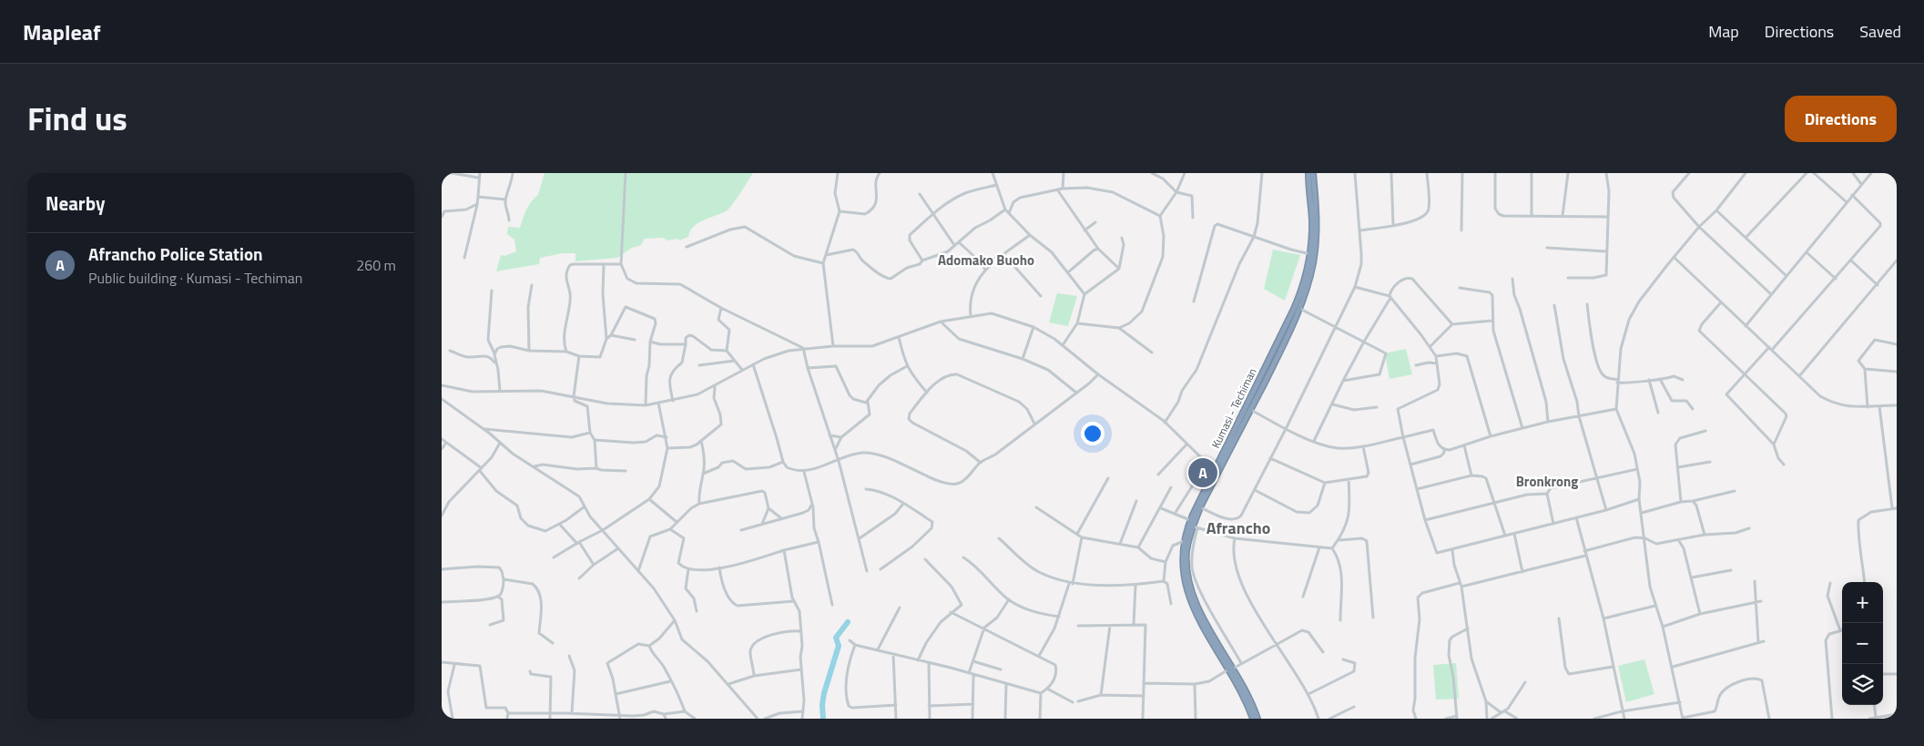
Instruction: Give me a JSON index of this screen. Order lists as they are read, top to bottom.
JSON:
{
  "streets": {
    "highway": ["Kumasi - Techiman"]
  },
  "districts": ["Adomako Buoho", "Bronkrong", "Afrancho"],
  "page": {
    "header": "Mapleaf",
    "nav": ["Map", "Directions", "Saved"],
    "title": "Find us",
    "buttons": "Directions",
    "heading": "Nearby",
    "list": [
      {
        "mark": "A",
        "name": "Afrancho Police Station",
        "note": "Public building · Kumasi - Techiman",
        "value": "260 m"
      }
    ],
    "pins": "A",
    "map_buttons": ["+", "−"]
  }
}
